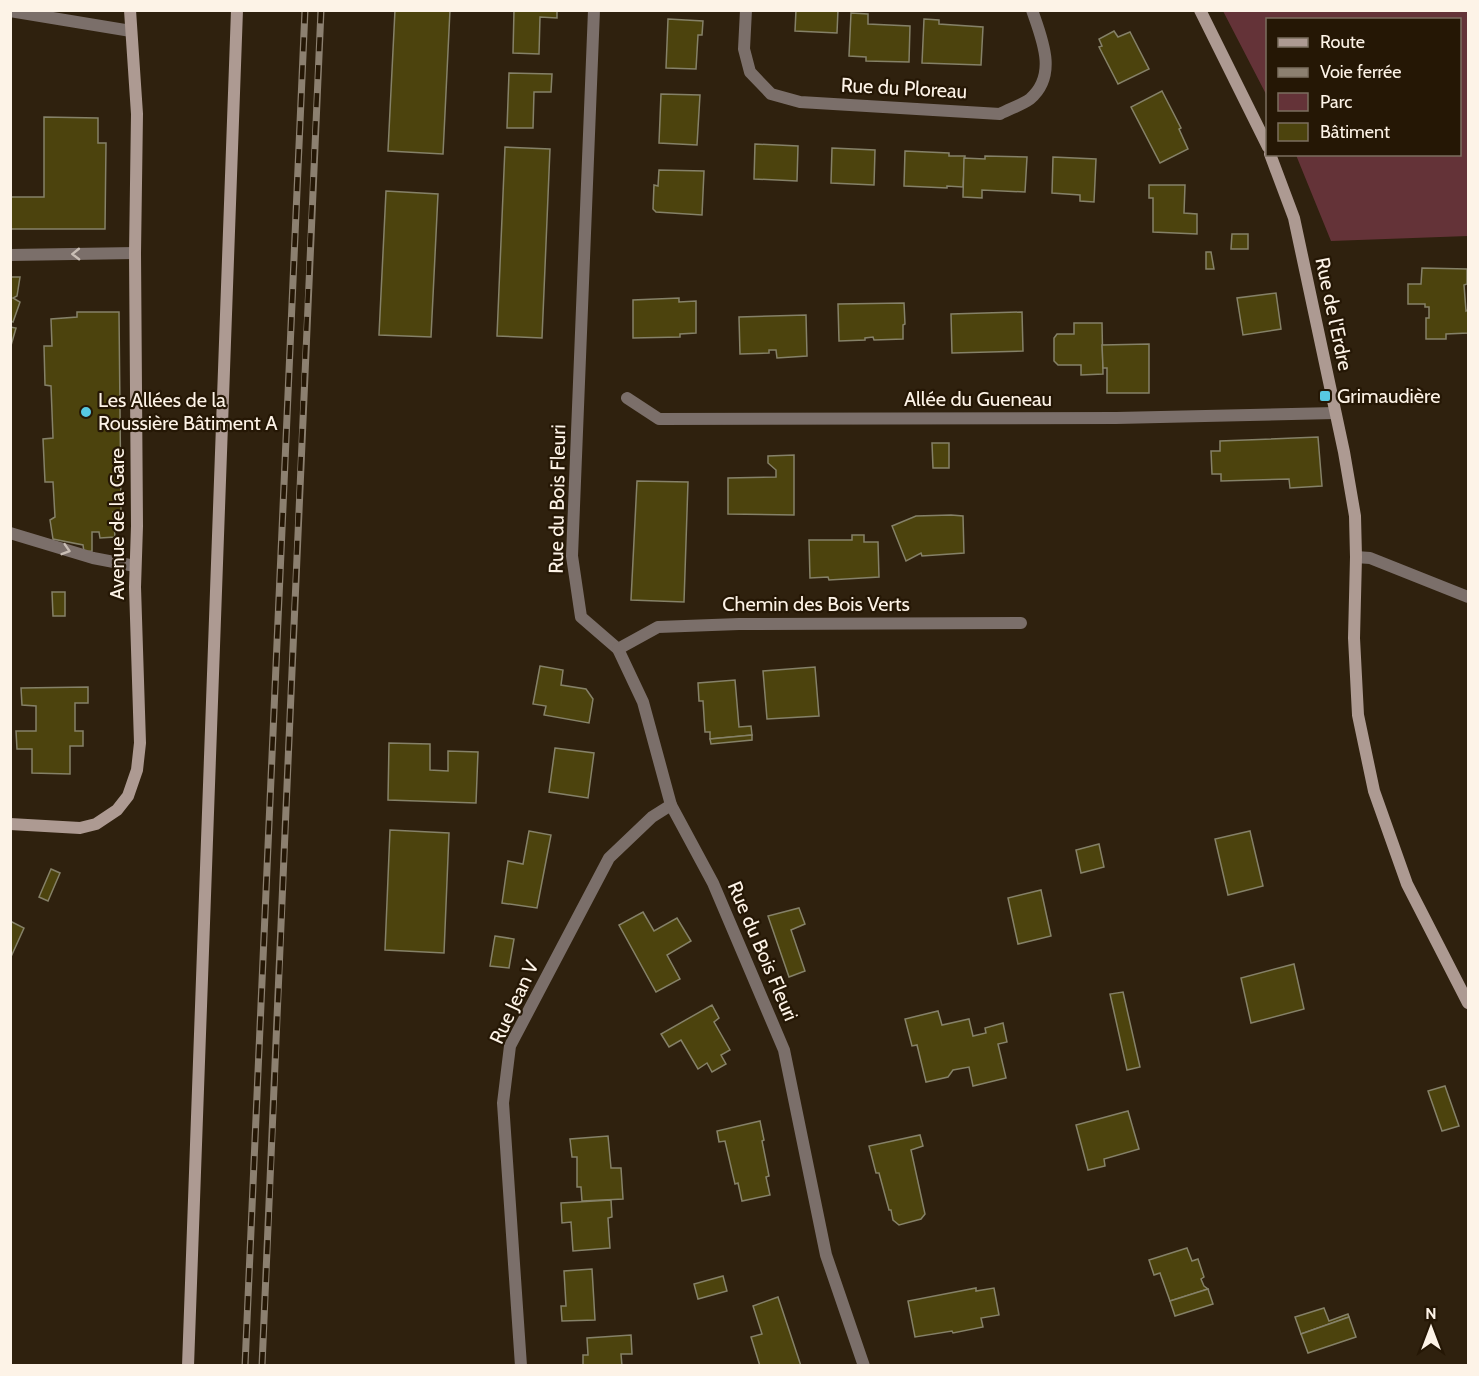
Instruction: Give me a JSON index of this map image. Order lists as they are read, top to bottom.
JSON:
{
  "streets": {
    "street": [
      "Rue du Ploreau",
      "Rue de l'Erdre",
      "Allée du Gueneau",
      "Rue du Bois Fleuri",
      "Avenue de la Gare",
      "Chemin des Bois Verts",
      "Rue Jean V"
    ]
  },
  "crossings": [
    ["Rue de l'Erdre", "Allée du Gueneau"],
    ["Rue du Bois Fleuri", "Chemin des Bois Verts"],
    ["Rue du Bois Fleuri", "Rue Jean V"]
  ],
  "places": {
    "transit": ["Grimaudière"],
    "other": ["Les Allées de la Roussière Bâtiment A"]
  },
  "legend": [
    "Route",
    "Voie ferrée",
    "Parc",
    "Bâtiment"
  ],
  "north": "top"
}
